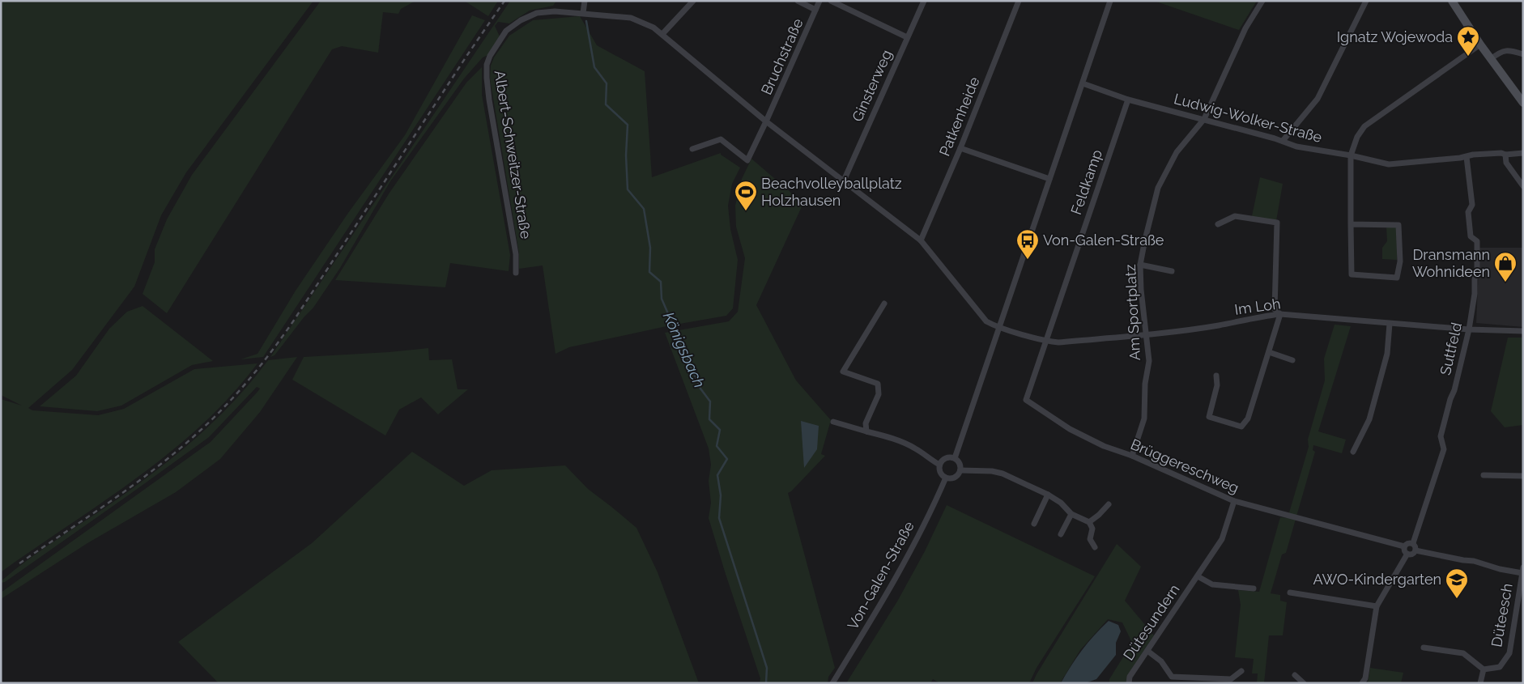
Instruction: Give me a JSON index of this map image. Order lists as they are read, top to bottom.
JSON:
{
  "streets": {
    "street": [
      "Bruchstraße",
      "Ginsterweg",
      "Patkenheide",
      "Ludwig-Wolker-Straße",
      "Albert-Schweitzer-Straße",
      "Feldkamp",
      "Im Loh",
      "Am Sportplatz",
      "Suttfeld",
      "Brüggereschweg",
      "Von-Galen-Straße",
      "Düteesch",
      "Dütesundern"
    ]
  },
  "crossings": [
    ["Bruchstraße", "Albert-Schweitzer-Straße"],
    ["Ginsterweg", "Albert-Schweitzer-Straße"],
    ["Patkenheide", "Albert-Schweitzer-Straße"],
    ["Ludwig-Wolker-Straße", "Feldkamp"],
    ["Ludwig-Wolker-Straße", "Am Sportplatz"],
    ["Ludwig-Wolker-Straße", "Suttfeld"],
    ["Albert-Schweitzer-Straße", "Im Loh"],
    ["Feldkamp", "Im Loh"],
    ["Feldkamp", "Brüggereschweg"],
    ["Im Loh", "Am Sportplatz"],
    ["Im Loh", "Suttfeld"],
    ["Im Loh", "Brüggereschweg"],
    ["Am Sportplatz", "Brüggereschweg"],
    ["Suttfeld", "Brüggereschweg"],
    ["Brüggereschweg", "Dütesundern"]
  ],
  "water": ["Königsbach"],
  "places": {
    "place": ["Ignatz Wojewoda"],
    "sports": ["Beachvolleyballplatz Holzhausen"],
    "bus stop": ["Von-Galen-Straße"],
    "shop": ["Dransmann Wohnideen"],
    "school or university": ["AWO-Kindergarten"]
  }
}
